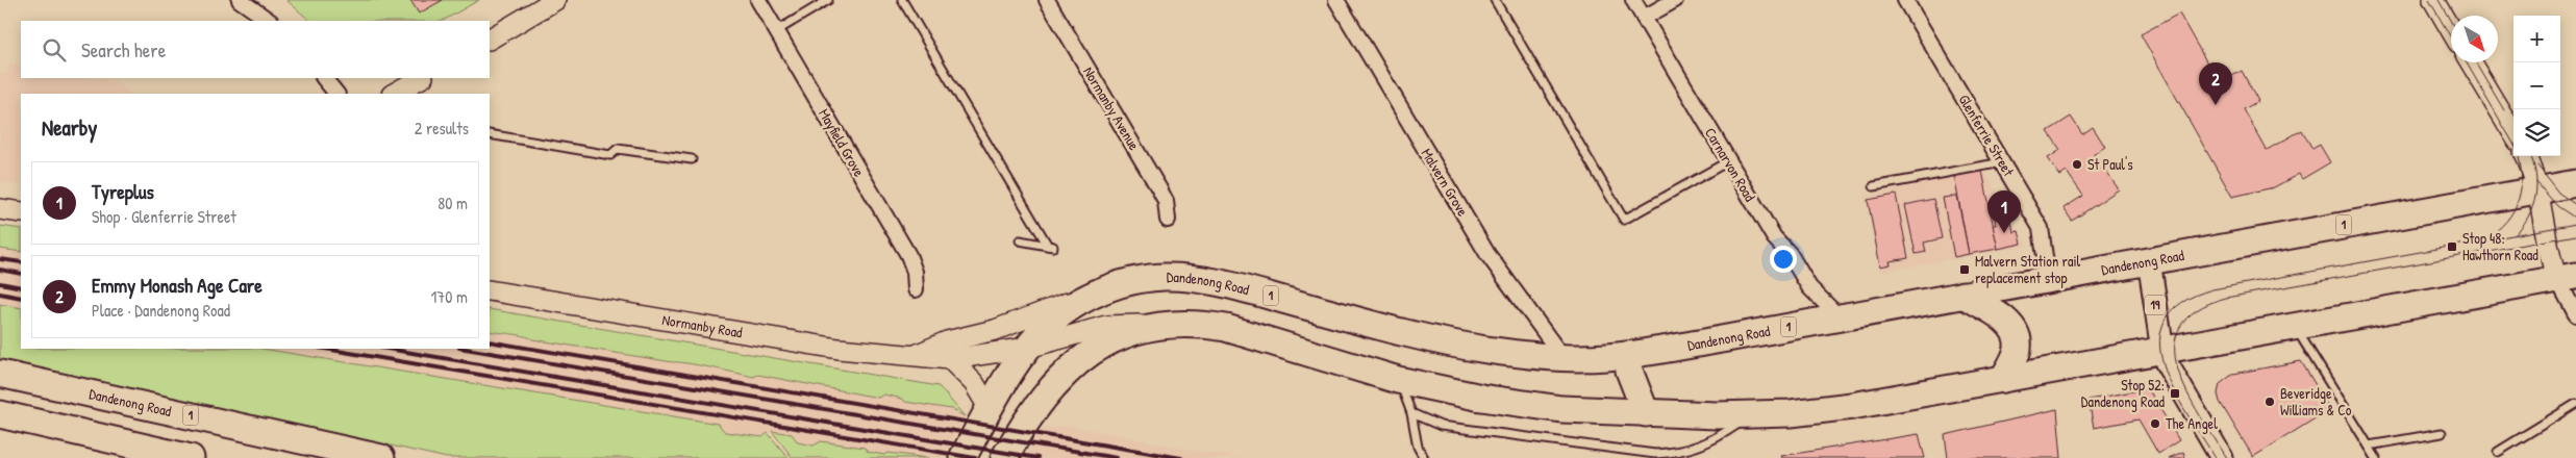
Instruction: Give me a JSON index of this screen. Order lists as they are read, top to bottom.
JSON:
{
  "streets": {
    "highway": ["1", "Dandenong Road"],
    "main road": ["19"],
    "street": [
      "Normanby Avenue",
      "Glenferrie Street",
      "Mayfield Grove",
      "Carnarvon Road",
      "Malvern Grove",
      "Normanby Road"
    ]
  },
  "crossings": [
    ["Glenferrie Street", "Dandenong Road"],
    ["Carnarvon Road", "Dandenong Road"],
    ["Malvern Grove", "Dandenong Road"],
    ["Dandenong Road", "19"],
    ["Dandenong Road", "Normanby Road"]
  ],
  "places": {
    "other": ["St Paul's", "Beveridge Williams & Co", "The Angel"],
    "transit": ["Stop 48: Hawthorn Road", "Malvern Station rail replacement stop", "Stop 52: Dandenong Road"]
  },
  "north": "bottom right",
  "page": {
    "map_buttons": ["+", "−"],
    "search": "Search here",
    "pins": ["2", "1"],
    "heading": ["Nearby", "2 results"],
    "list": [
      {
        "mark": "1",
        "name": "Tyreplus",
        "note": "Shop · Glenferrie Street",
        "value": "80 m"
      },
      {
        "mark": "2",
        "name": "Emmy Monash Age Care",
        "note": "Place · Dandenong Road",
        "value": "170 m"
      }
    ]
  }
}
